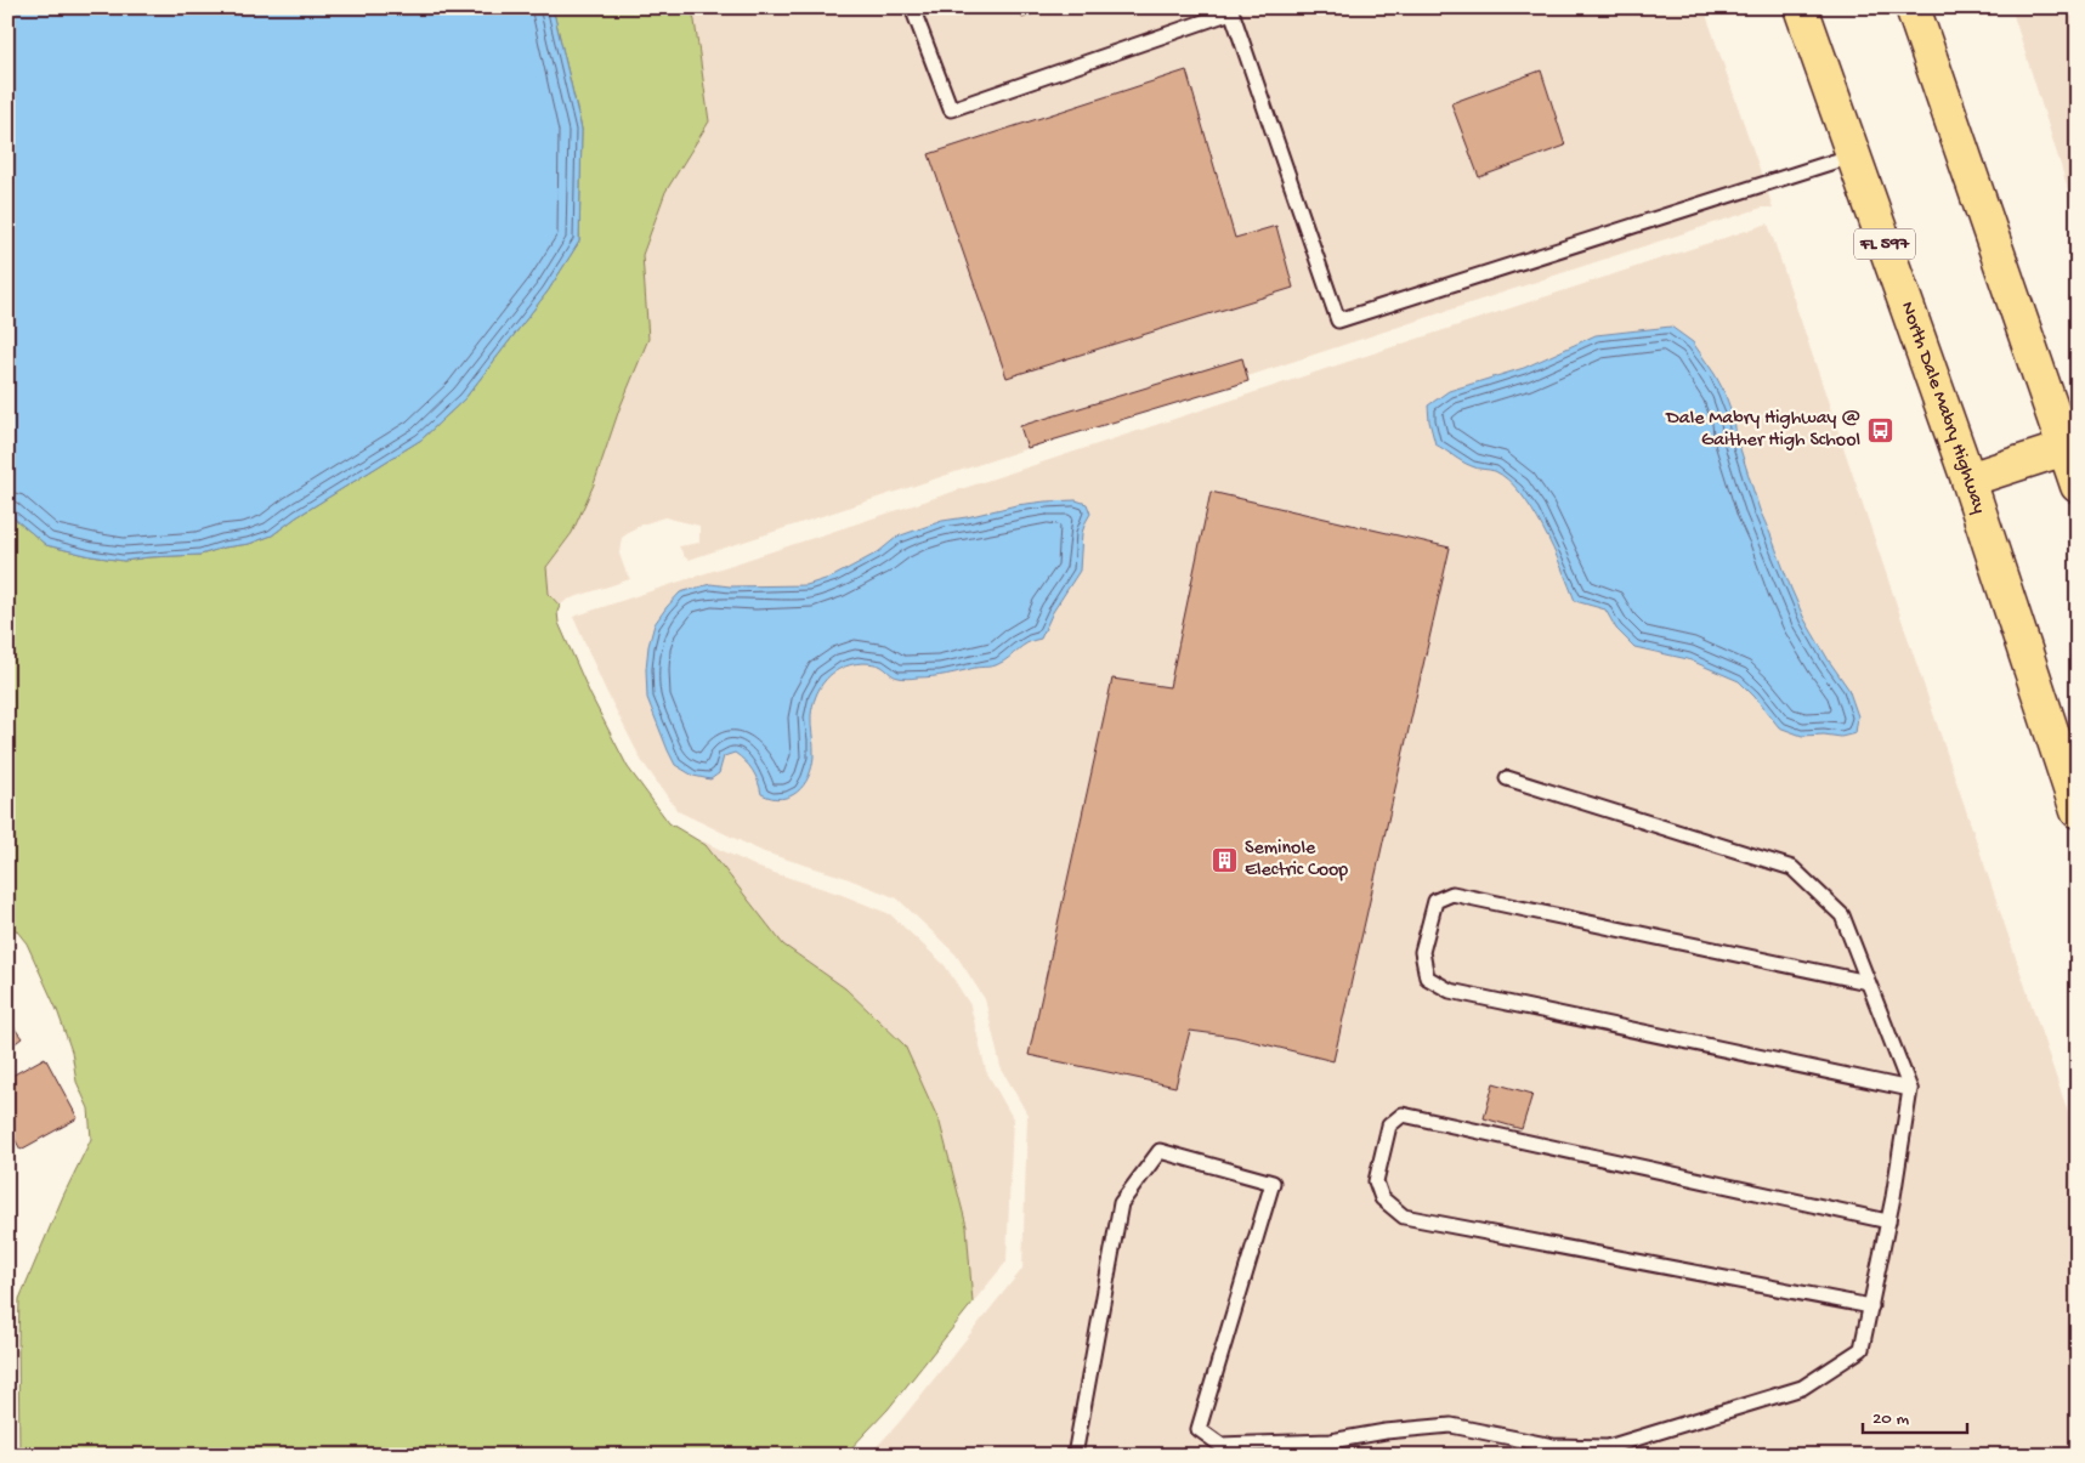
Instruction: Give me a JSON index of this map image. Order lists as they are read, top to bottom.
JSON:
{
  "streets": {
    "main road": ["FL 597", "North Dale Mabry Highway"]
  },
  "places": {
    "bus stop": ["Dale Mabry Highway @ Gaither High School"],
    "building": ["Seminole Electric Coop"]
  },
  "scale_bar": "20 m"
}
